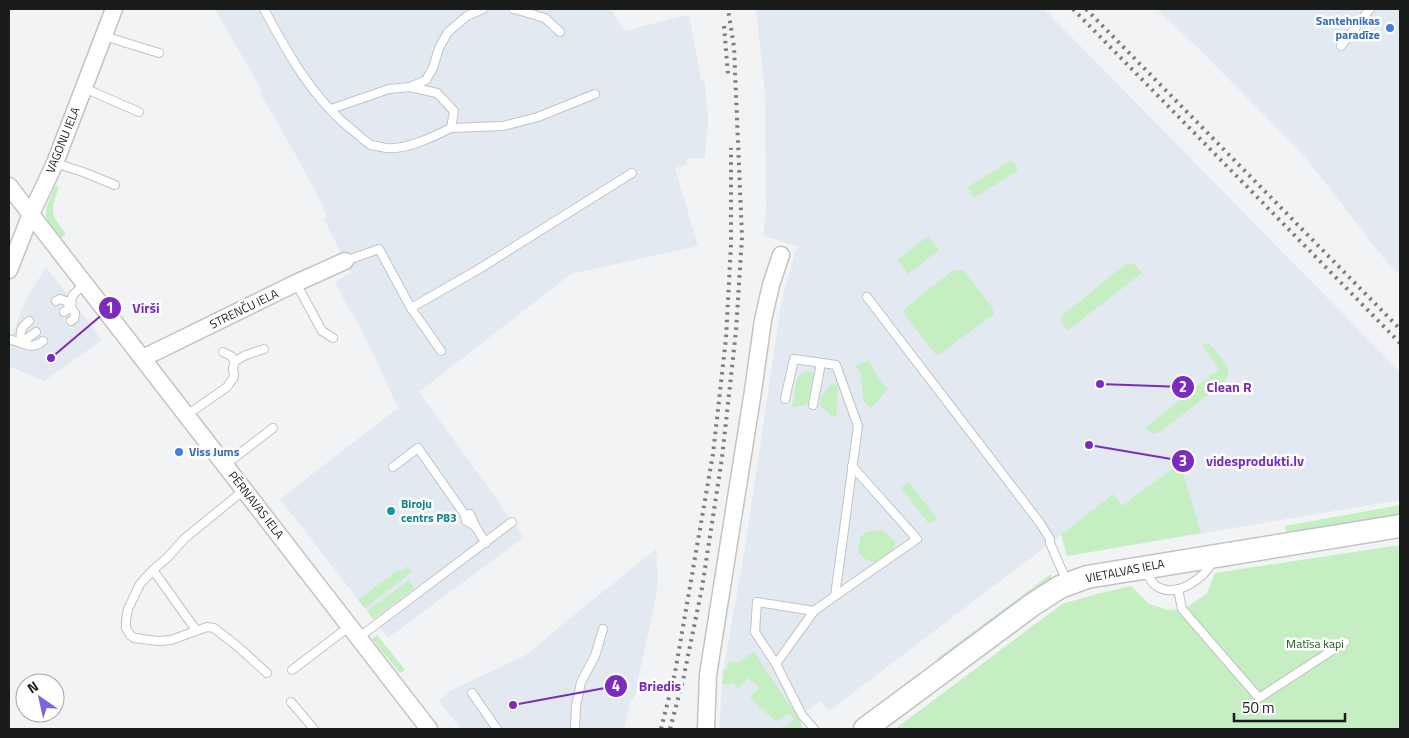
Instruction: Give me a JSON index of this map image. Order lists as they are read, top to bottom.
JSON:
{
  "streets": {
    "street": [
      "VAGONU IELA",
      "STRENČU IELA",
      "PĒRNAVAS IELA",
      "VIETALVAS IELA"
    ]
  },
  "crossings": [
    ["VAGONU IELA", "PĒRNAVAS IELA"],
    ["STRENČU IELA", "PĒRNAVAS IELA"]
  ],
  "parks": ["Matīsa kapi"],
  "places": [
    "Santehnikas paradīze",
    "Virši",
    "Clean R",
    "videsprodukti.lv",
    "Viss Jums",
    "Biroju centrs P83",
    "Briedis"
  ],
  "scale_bar": "50 m",
  "north": "top left"
}
